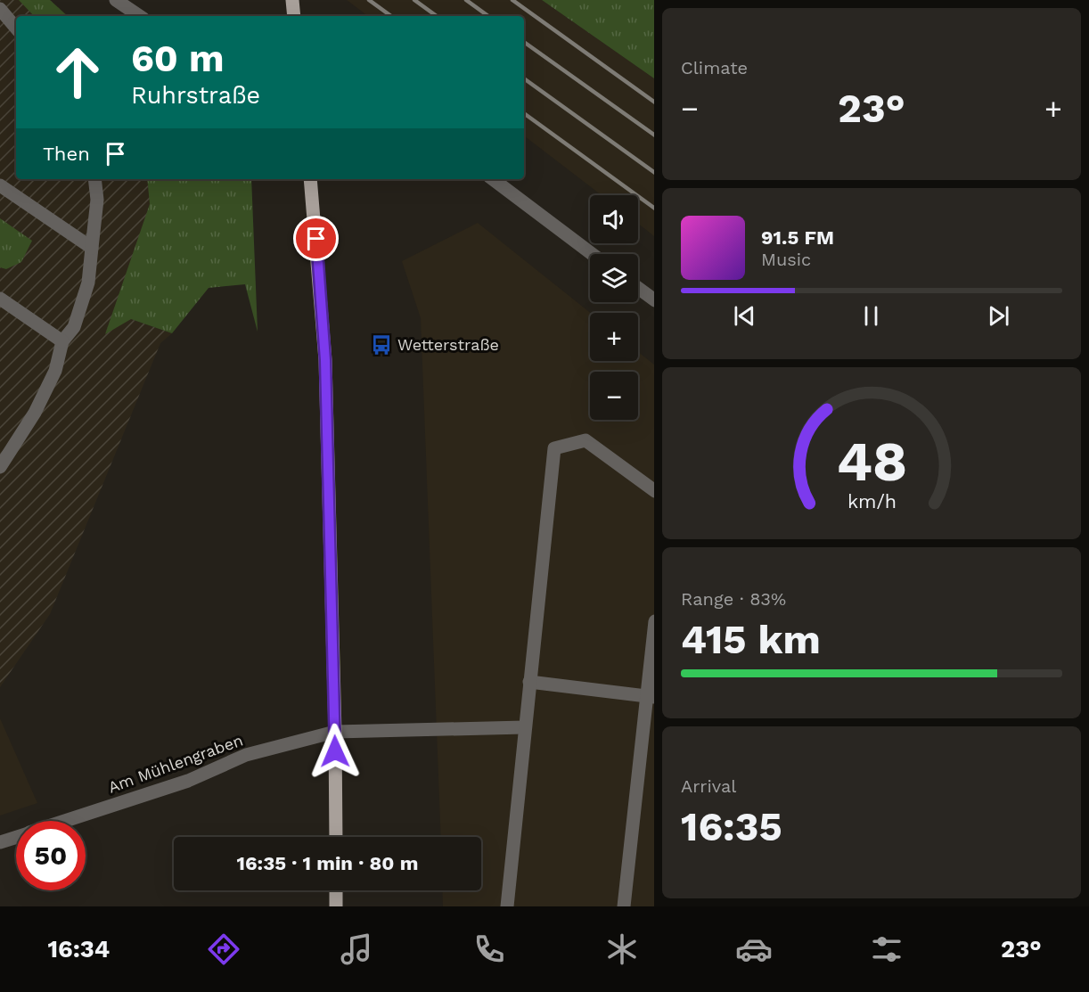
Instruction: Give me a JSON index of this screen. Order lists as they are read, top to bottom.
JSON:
{
  "streets": {
    "street": ["Am Mühlengraben"]
  },
  "places": {
    "bus stop": ["Wetterstraße"]
  },
  "page": {
    "tile": [
      "Climate",
      ["Range · 83%", "415 km"],
      ["Arrival", "16:35"]
    ],
    "turn": ["60 m", "Ruhrstraße"],
    "heat": ["−", "23°", "+"],
    "then": "Then",
    "map_buttons": ["+", "−"],
    "song": ["91.5 FM", "Music"],
    "limit": "50",
    "trip": "16:35 · 1 min · 80 m",
    "tabs": ["16:34", "23°"],
    "gauge": ["48", "km/h"]
  }
}
